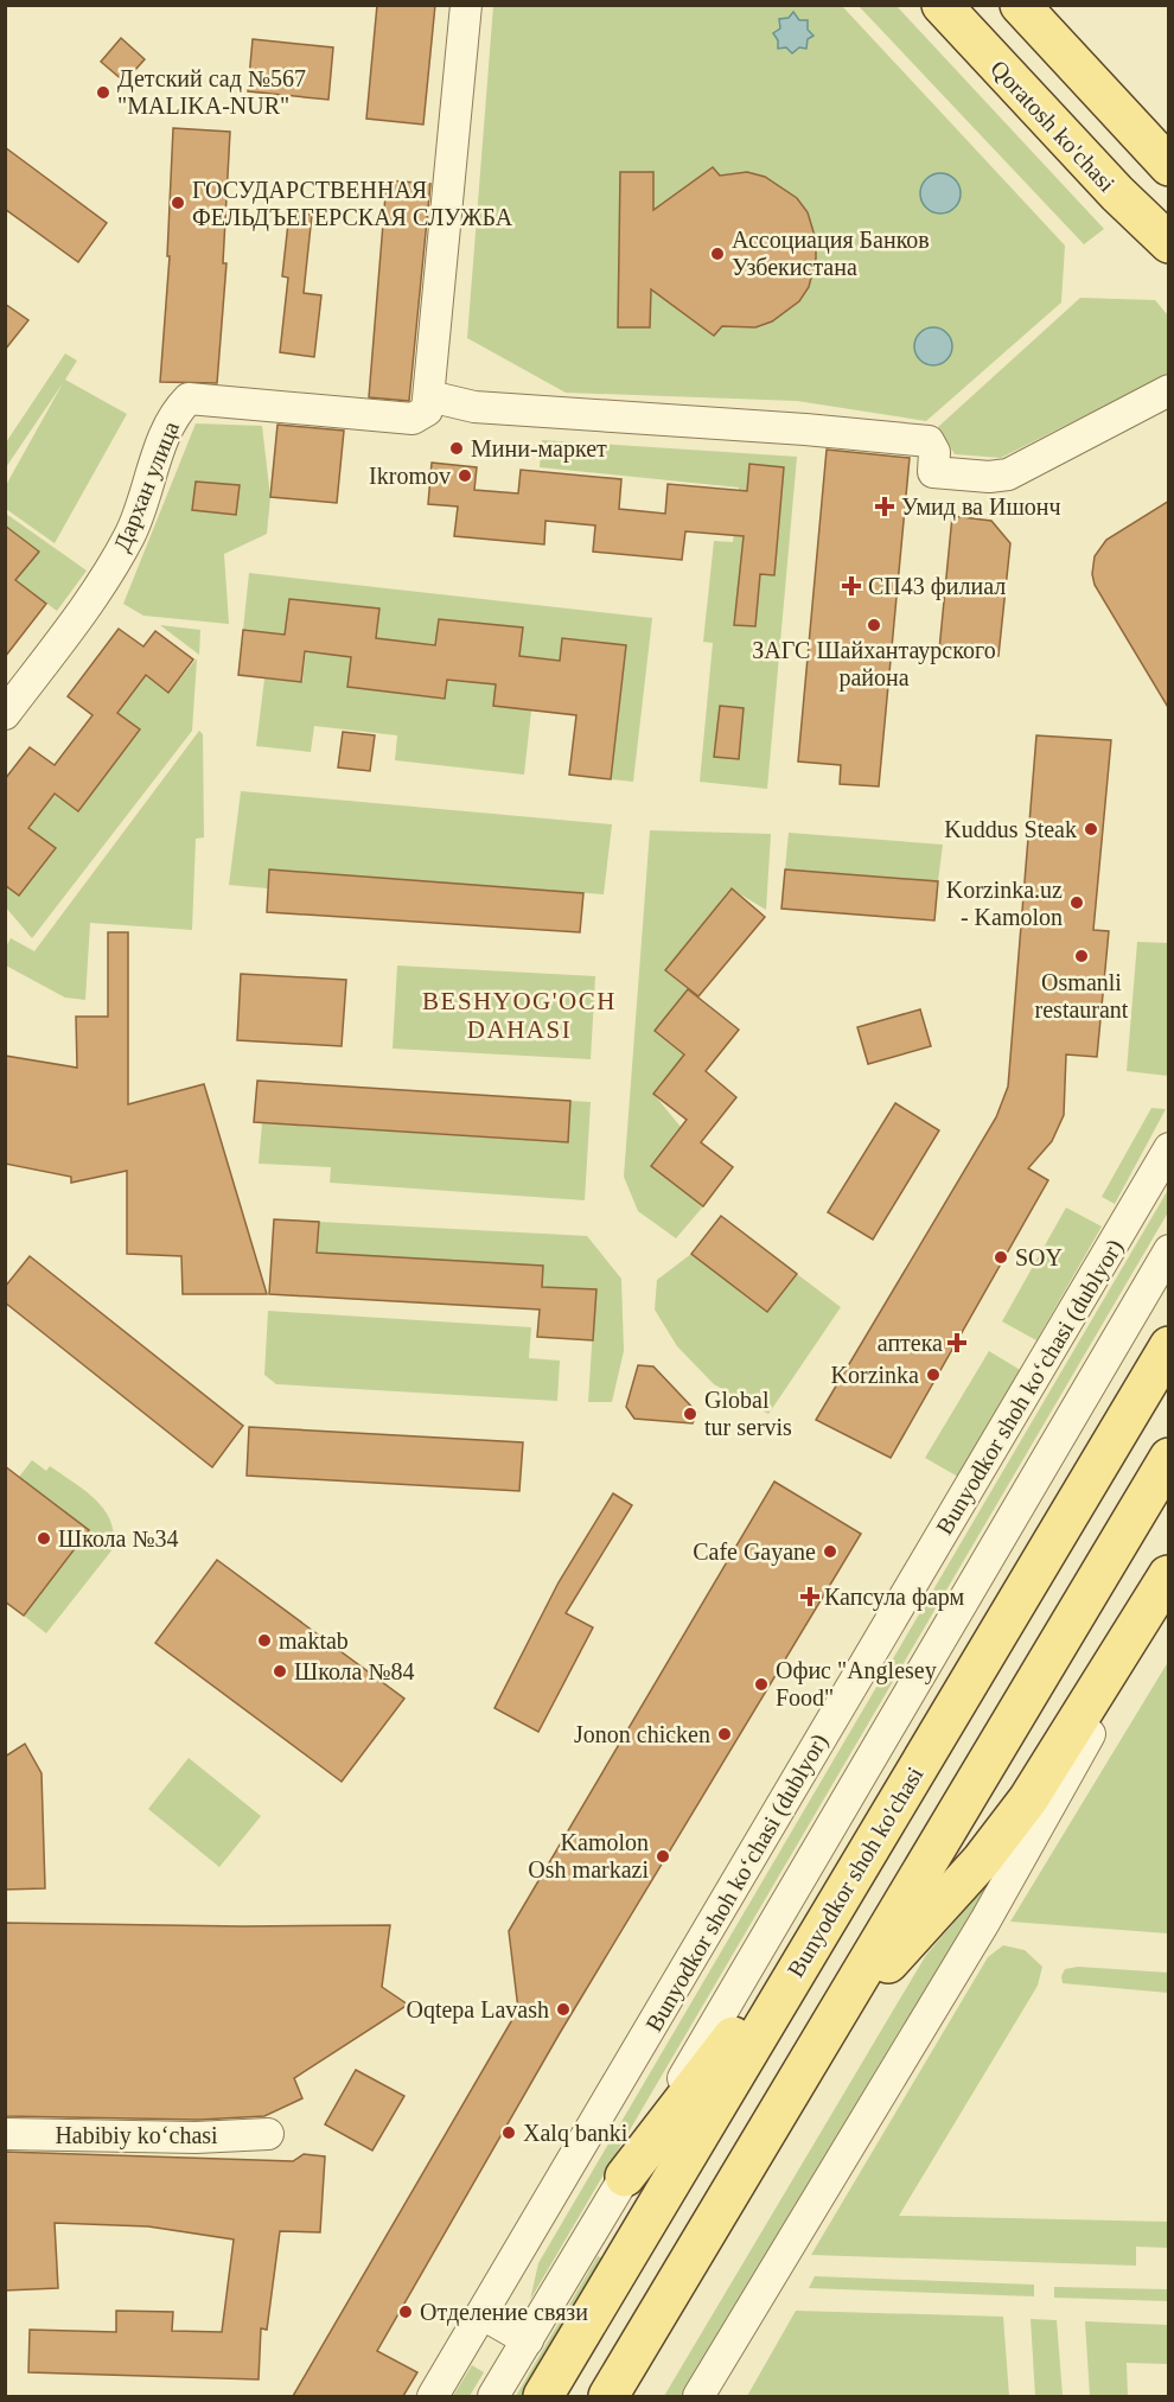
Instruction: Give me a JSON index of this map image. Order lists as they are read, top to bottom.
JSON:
{
  "streets": {
    "main road": ["Qoratosh ko'chasi", "Bunyodkor shoh ko'chasi"],
    "street": ["Дархан улица", "Bunyodkor shoh koʻchasi (dublyor)", "Habibiy koʻchasi"]
  },
  "districts": ["BESHYOG'OCH DAHASI"],
  "places": {
    "other": [
      "Детский сад №567 \"MALIKA-NUR\"",
      "ГОСУДАРСТВЕННАЯ ФЕЛЬДЪЕГЕРСКАЯ СЛУЖБА",
      "Ассоциация Банков Узбекистана",
      "Мини-маркет",
      "Ikromov",
      "ЗАГС Шайхантаурского района",
      "Kuddus Steak",
      "Korzinka.uz - Kamolon",
      "Osmanli restaurant",
      "SOY",
      "Korzinka",
      "Global tur servis",
      "Школа №34",
      "Cafe Gayane",
      "maktab",
      "Школа №84",
      "Офис \"Anglesey Food\"",
      "Jonon chicken",
      "Kamolon Osh markazi",
      "Oqtepa Lavash",
      "Xalq banki",
      "Отделение связи"
    ],
    "health": [
      "Умид ва Ишонч",
      "СП43 филиал",
      "аптека",
      "Капсула фарм"
    ]
  }
}
